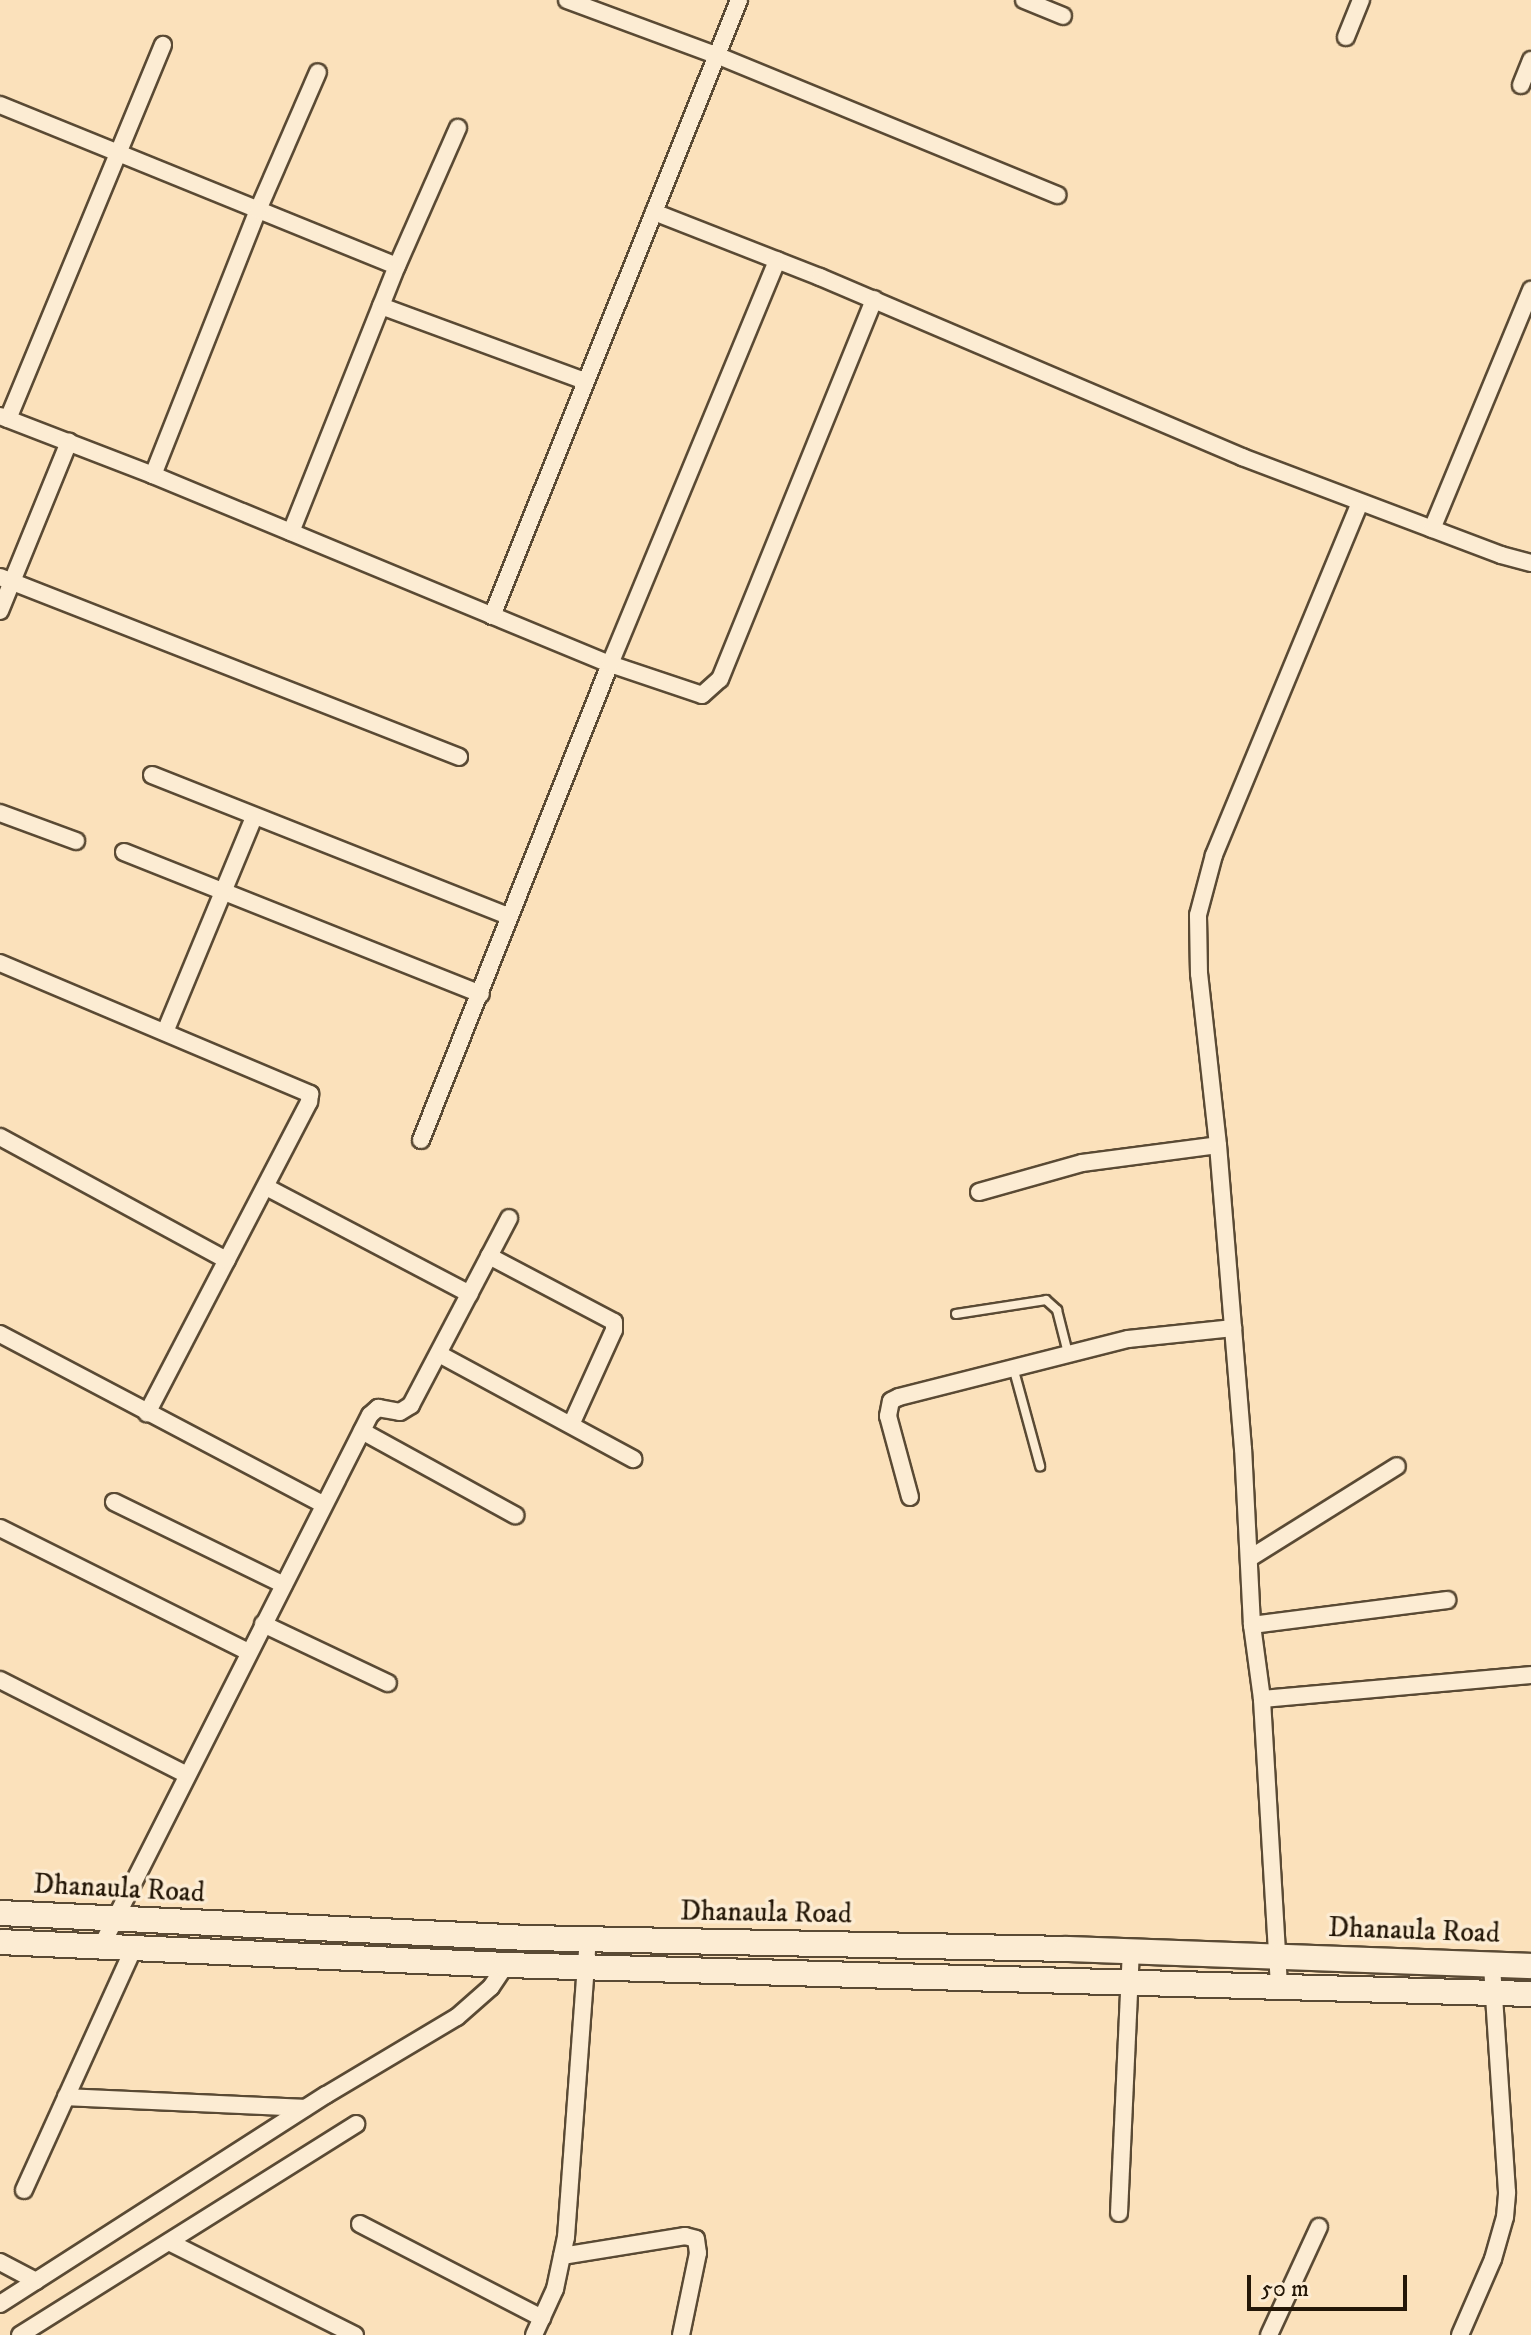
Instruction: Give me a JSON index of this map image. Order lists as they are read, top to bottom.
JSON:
{
  "streets": {
    "street": ["Dhanaula Road"]
  },
  "scale_bar": "50 m"
}
